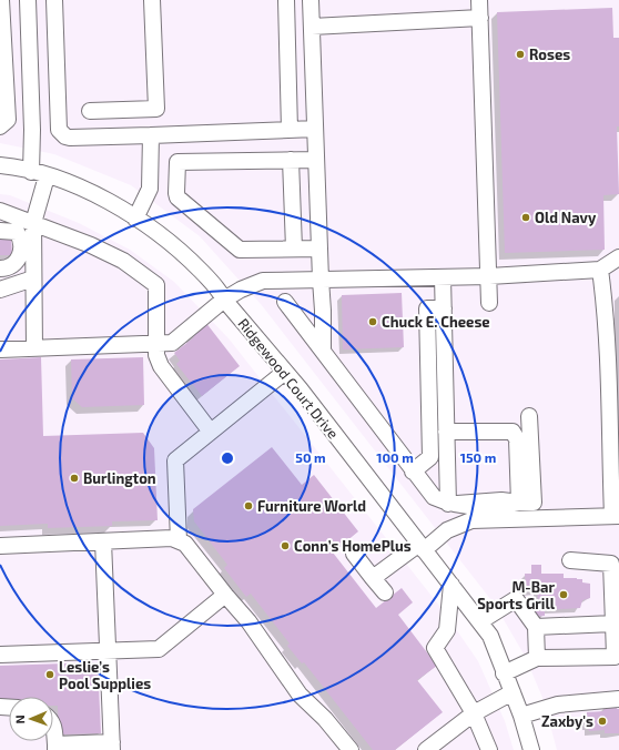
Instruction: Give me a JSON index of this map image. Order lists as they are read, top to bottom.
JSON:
{
  "streets": {
    "street": ["Ridgewood Court Drive"]
  },
  "places": [
    "Roses",
    "Old Navy",
    "Chuck E. Cheese",
    "Burlington",
    "Furniture World",
    "Conn’s HomePlus",
    "M-Bar Sports Grill",
    "Leslie’s Pool Supplies",
    "Zaxby's"
  ],
  "north": "left",
  "rings": ["50 m", "100 m", "150 m"]
}
